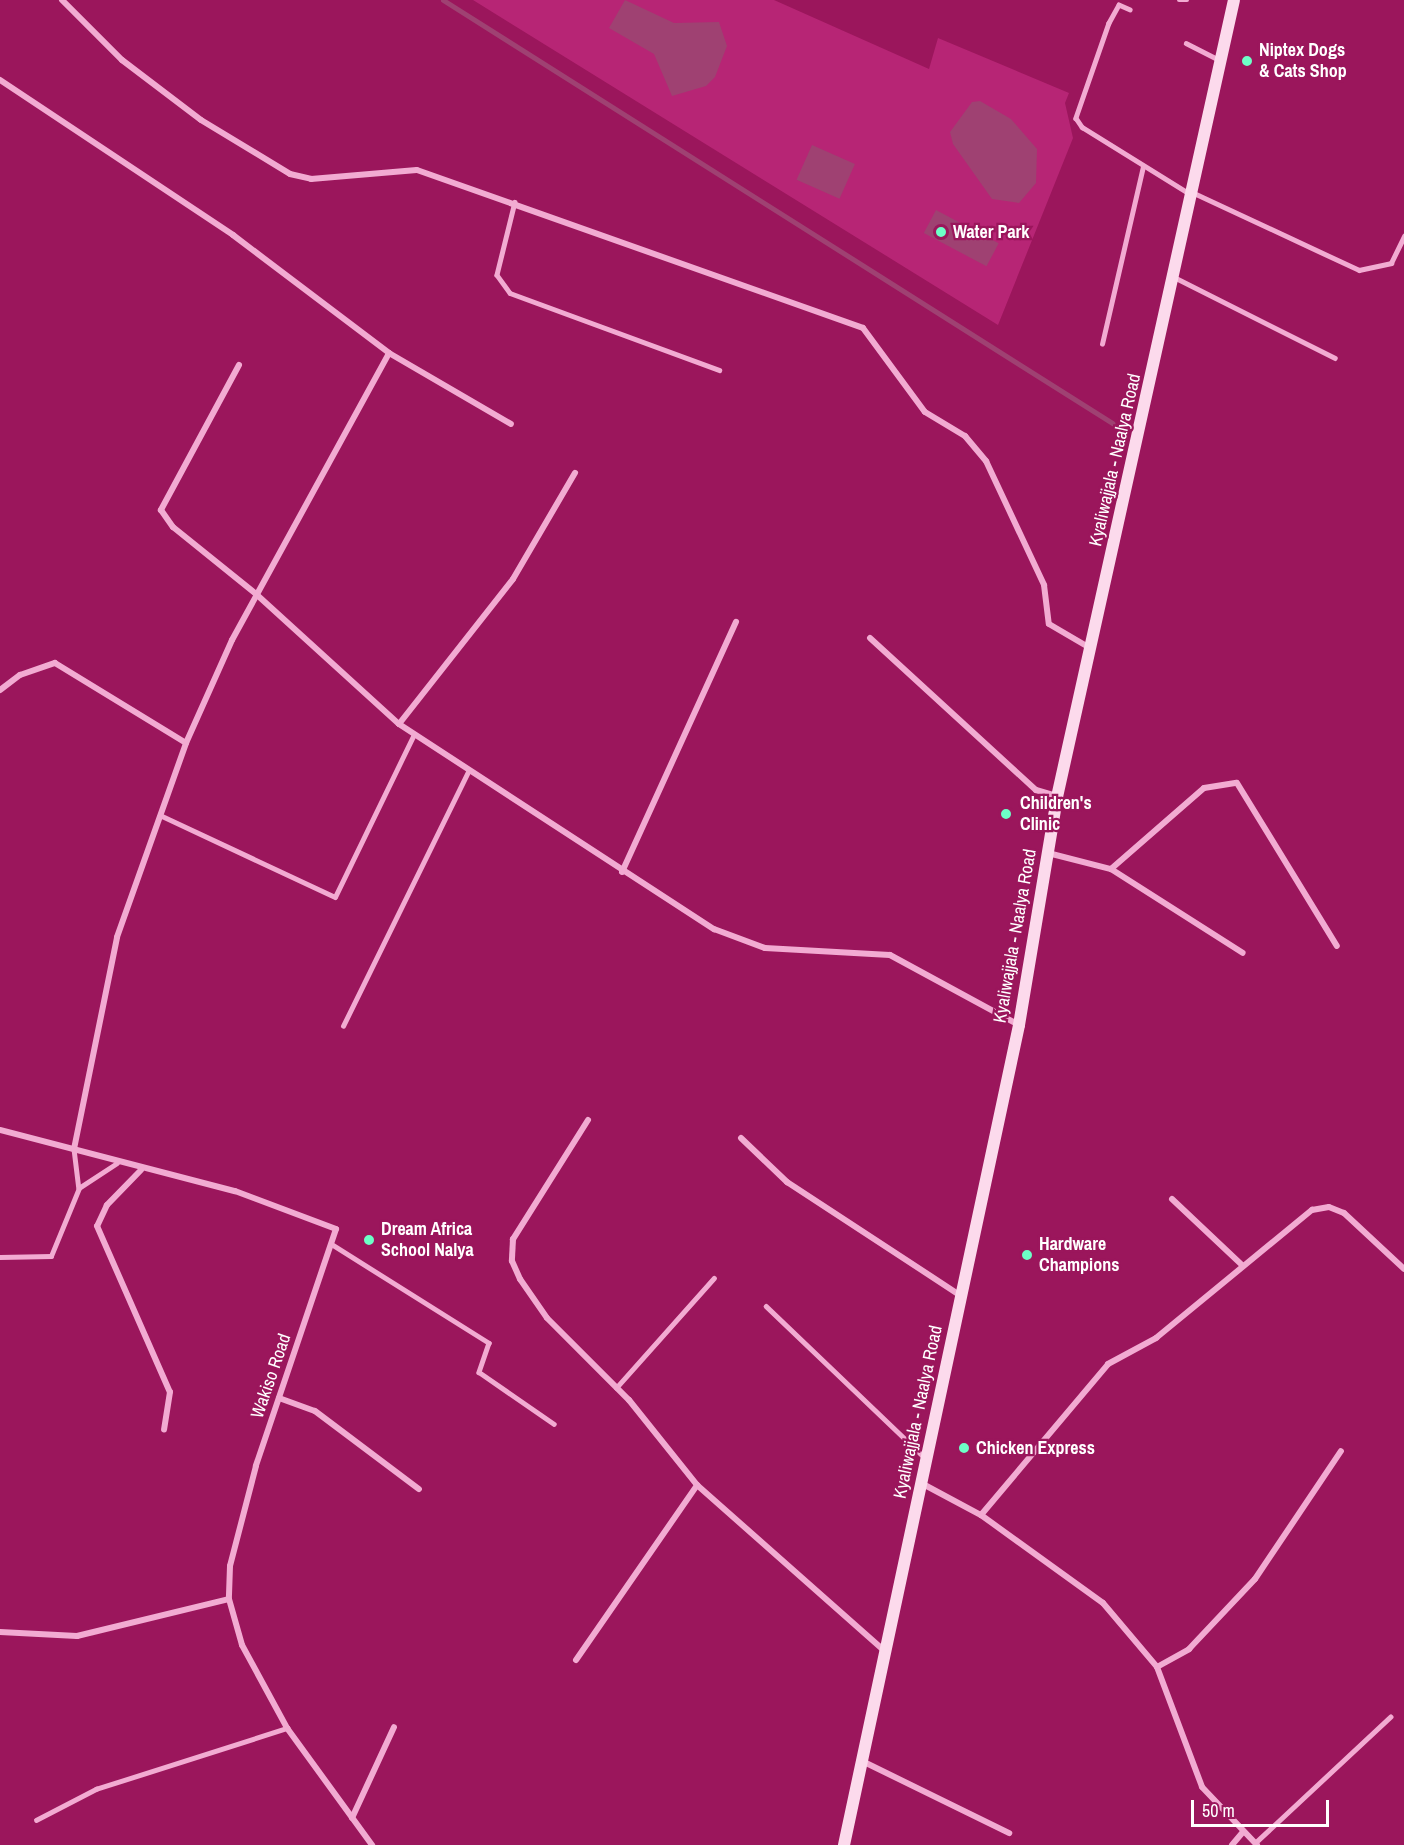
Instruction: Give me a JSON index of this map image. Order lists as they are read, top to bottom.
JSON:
{
  "streets": {
    "main road": ["Kyaliwajjala - Naalya Road"],
    "street": ["Wakiso Road"]
  },
  "places": [
    "Niptex Dogs & Cats Shop",
    "Water Park",
    "Children's Clinic",
    "Dream Africa School Nalya",
    "Hardware Champions",
    "Chicken Express"
  ],
  "scale_bar": "50 m"
}
